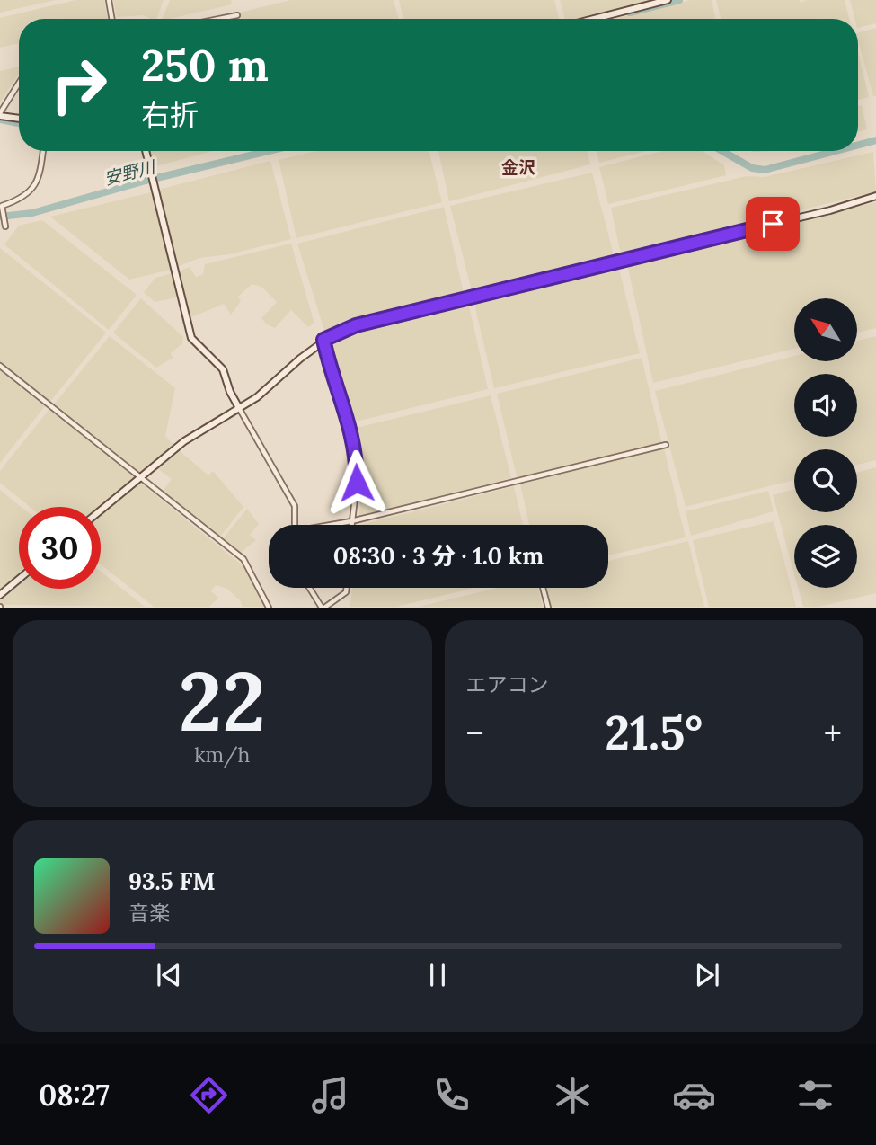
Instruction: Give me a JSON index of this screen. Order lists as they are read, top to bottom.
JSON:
{
  "districts": ["金沢"],
  "water": ["安野川"],
  "north": "top left",
  "page": {
    "turn": ["250 m", "右折"],
    "limit": "30",
    "trip": "08:30 · 3 分 · 1.0 km",
    "tile": [
      ["22", "km/h"],
      "エアコン"
    ],
    "heat": ["−", "21.5°", "+"],
    "song": ["93.5 FM", "音楽"],
    "tabs": "08:27"
  }
}
